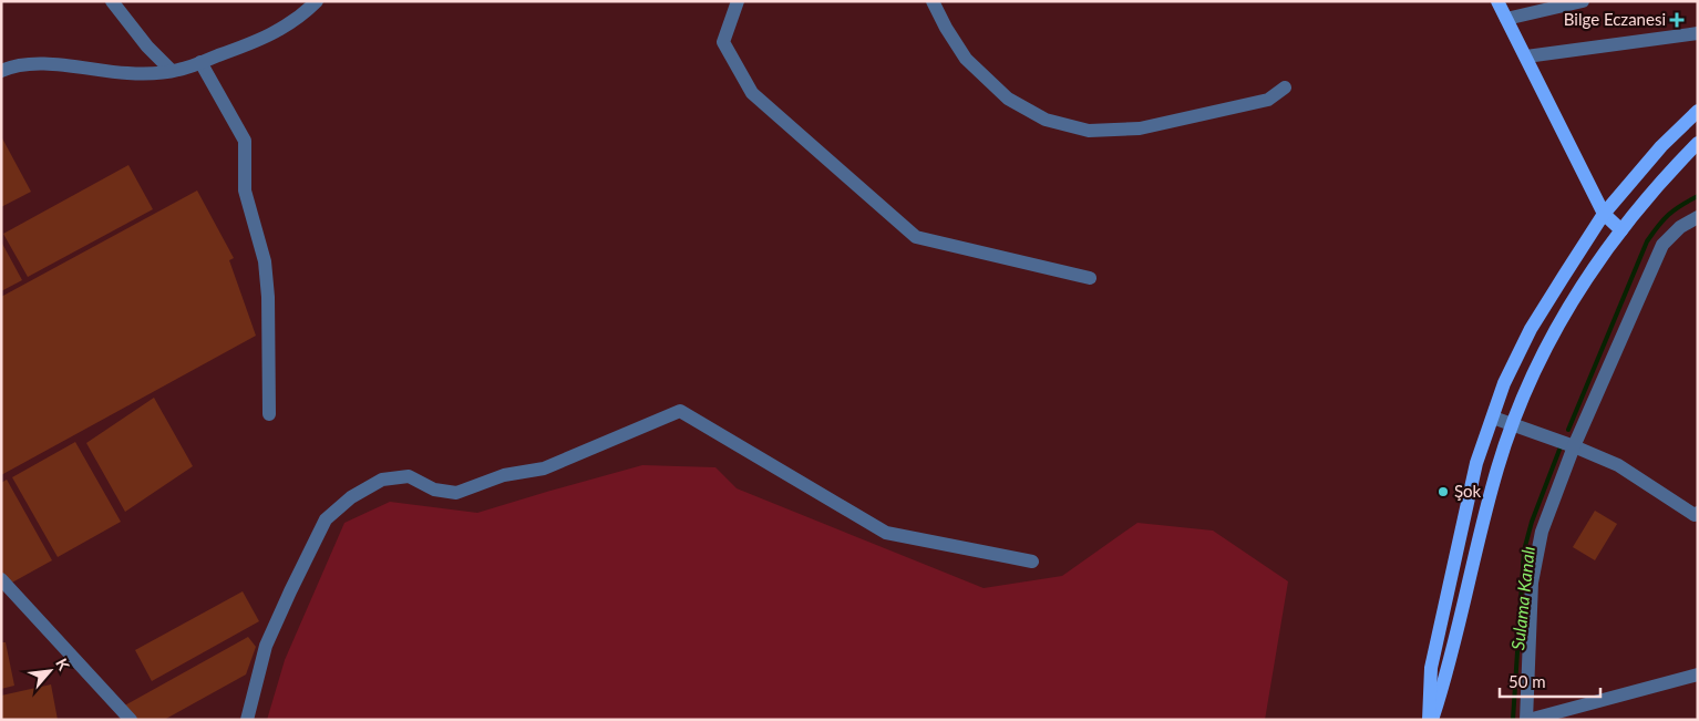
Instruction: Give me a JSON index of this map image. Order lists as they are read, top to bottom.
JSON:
{
  "water": ["Sulama Kanalı"],
  "places": {
    "health": ["Bilge Eczanesi"],
    "other": ["Şok"]
  },
  "scale_bar": "50 m",
  "north": "top right"
}
